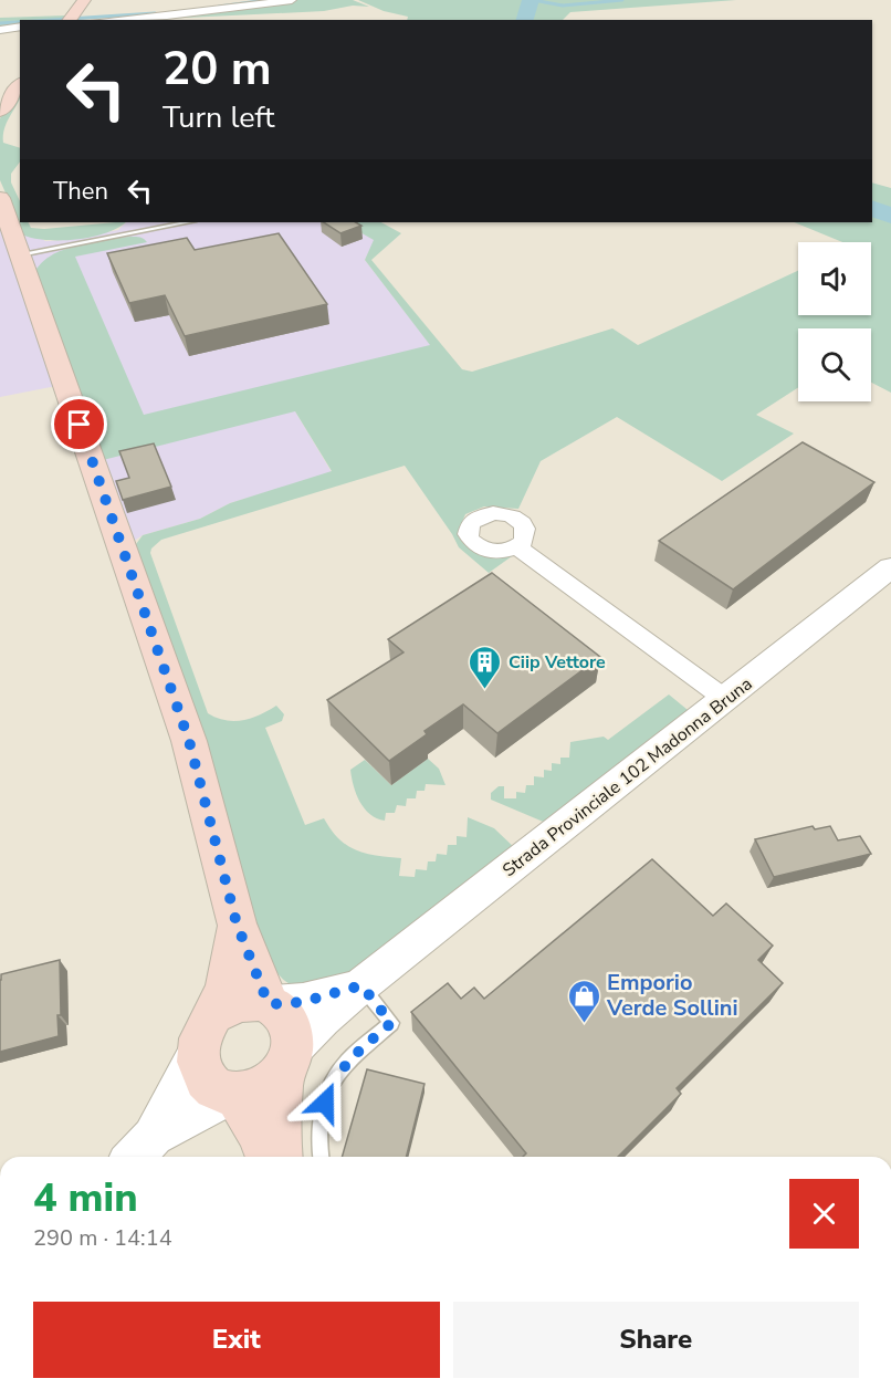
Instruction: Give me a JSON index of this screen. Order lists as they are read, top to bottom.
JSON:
{
  "streets": {
    "street": ["Strada Provinciale 102 Madonna Bruna"]
  },
  "places": {
    "building": ["Ciip Vettore"],
    "shop": ["Emporio Verde Sollini"]
  },
  "page": {
    "turn": ["20 m", "Turn left"],
    "then": "Then",
    "heading": ["4 min", "290 m · 14:14"],
    "buttons": ["Exit", "Share"]
  }
}
